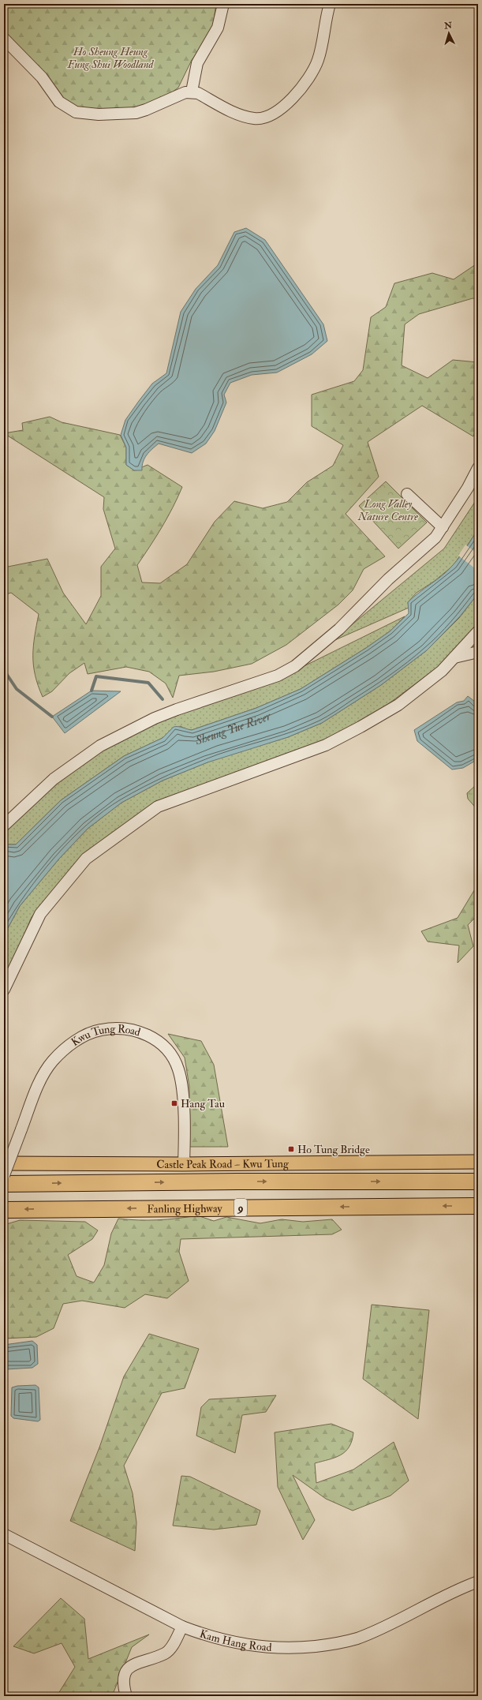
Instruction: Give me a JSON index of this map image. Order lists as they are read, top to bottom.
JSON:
{
  "streets": {
    "highway": ["Fanling Highway", "9"],
    "main road": ["Castle Peak Road – Kwu Tung"],
    "street": ["Kwu Tung Road", "Kam Hang Road"]
  },
  "crossings": [
    ["Kwu Tung Road", "Castle Peak Road – Kwu Tung"]
  ],
  "water": ["Sheung Yue River"],
  "parks": ["Ho Sheung Heung Fung Shui Woodland", "Long Valley Nature Centre"],
  "places": {
    "transit": ["Hang Tau", "Ho Tung Bridge"]
  },
  "north": "top"
}
